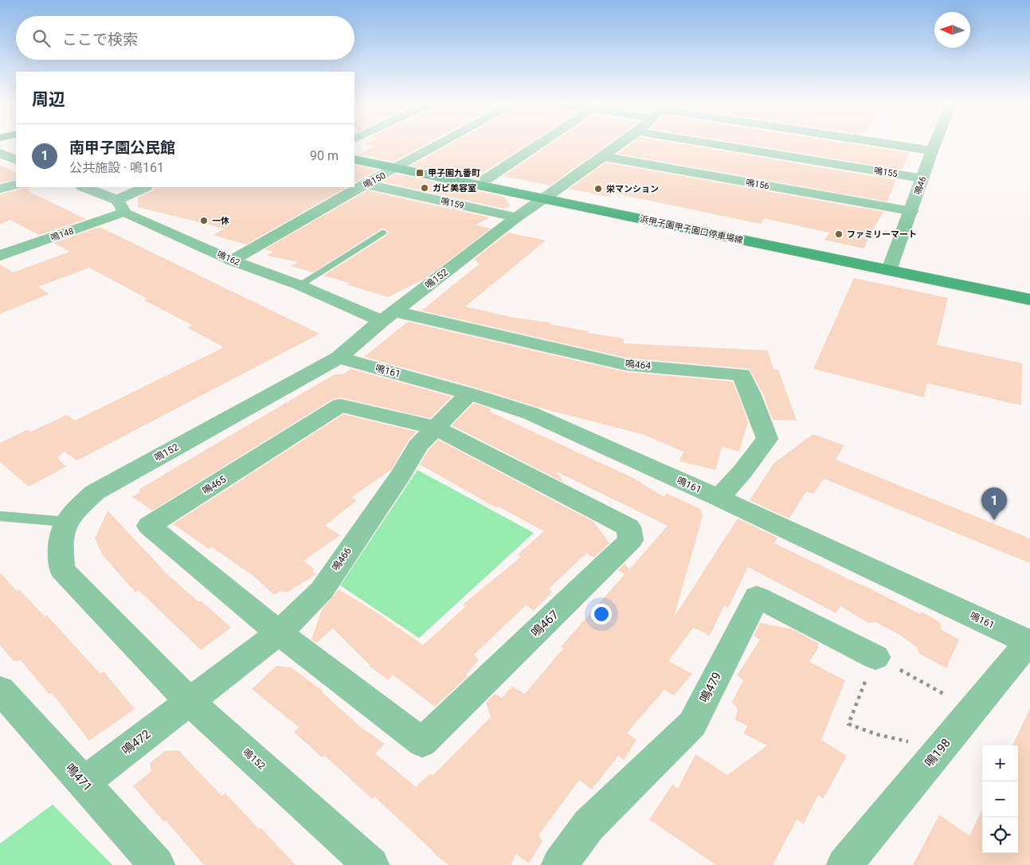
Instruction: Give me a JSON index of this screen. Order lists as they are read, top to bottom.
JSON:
{
  "streets": {
    "main road": ["浜甲子園甲子園口停車場線"],
    "street": [
      "鳴155",
      "鳴150",
      "鳴156",
      "鳴46",
      "鳴159",
      "鳴148",
      "鳴162",
      "鳴152",
      "鳴464",
      "鳴161",
      "鳴465",
      "鳴466",
      "鳴467",
      "鳴479",
      "鳴472",
      "鳴198",
      "鳴471"
    ]
  },
  "crossings": [
    ["鳴155", "鳴46"],
    ["鳴150", "鳴159"],
    ["鳴150", "浜甲子園甲子園口停車場線"],
    ["鳴150", "鳴162"],
    ["鳴156", "鳴46"],
    ["鳴156", "鳴152"],
    ["鳴46", "浜甲子園甲子園口停車場線"],
    ["鳴159", "鳴152"],
    ["浜甲子園甲子園口停車場線", "鳴152"],
    ["鳴148", "鳴162"],
    ["鳴162", "鳴152"],
    ["鳴162", "鳴464"],
    ["鳴152", "鳴464"],
    ["鳴152", "鳴161"],
    ["鳴152", "鳴466"],
    ["鳴152", "鳴472"],
    ["鳴464", "鳴161"],
    ["鳴161", "鳴466"],
    ["鳴161", "鳴198"],
    ["鳴465", "鳴466"],
    ["鳴465", "鳴467"],
    ["鳴466", "鳴467"],
    ["鳴466", "鳴472"],
    ["鳴472", "鳴471"]
  ],
  "places": {
    "transit": ["甲子園九番町"],
    "other": [
      "ガビ美容室",
      "栄マンション",
      "一休",
      "ファミリーマート"
    ]
  },
  "north": "left",
  "page": {
    "search": "ここで検索",
    "heading": "周辺",
    "list": [
      {
        "mark": "1",
        "name": "南甲子園公民館",
        "note": "公共施設 · 鳴161",
        "value": "90 m"
      }
    ],
    "pins": "1",
    "map_buttons": ["+", "−"]
  }
}
